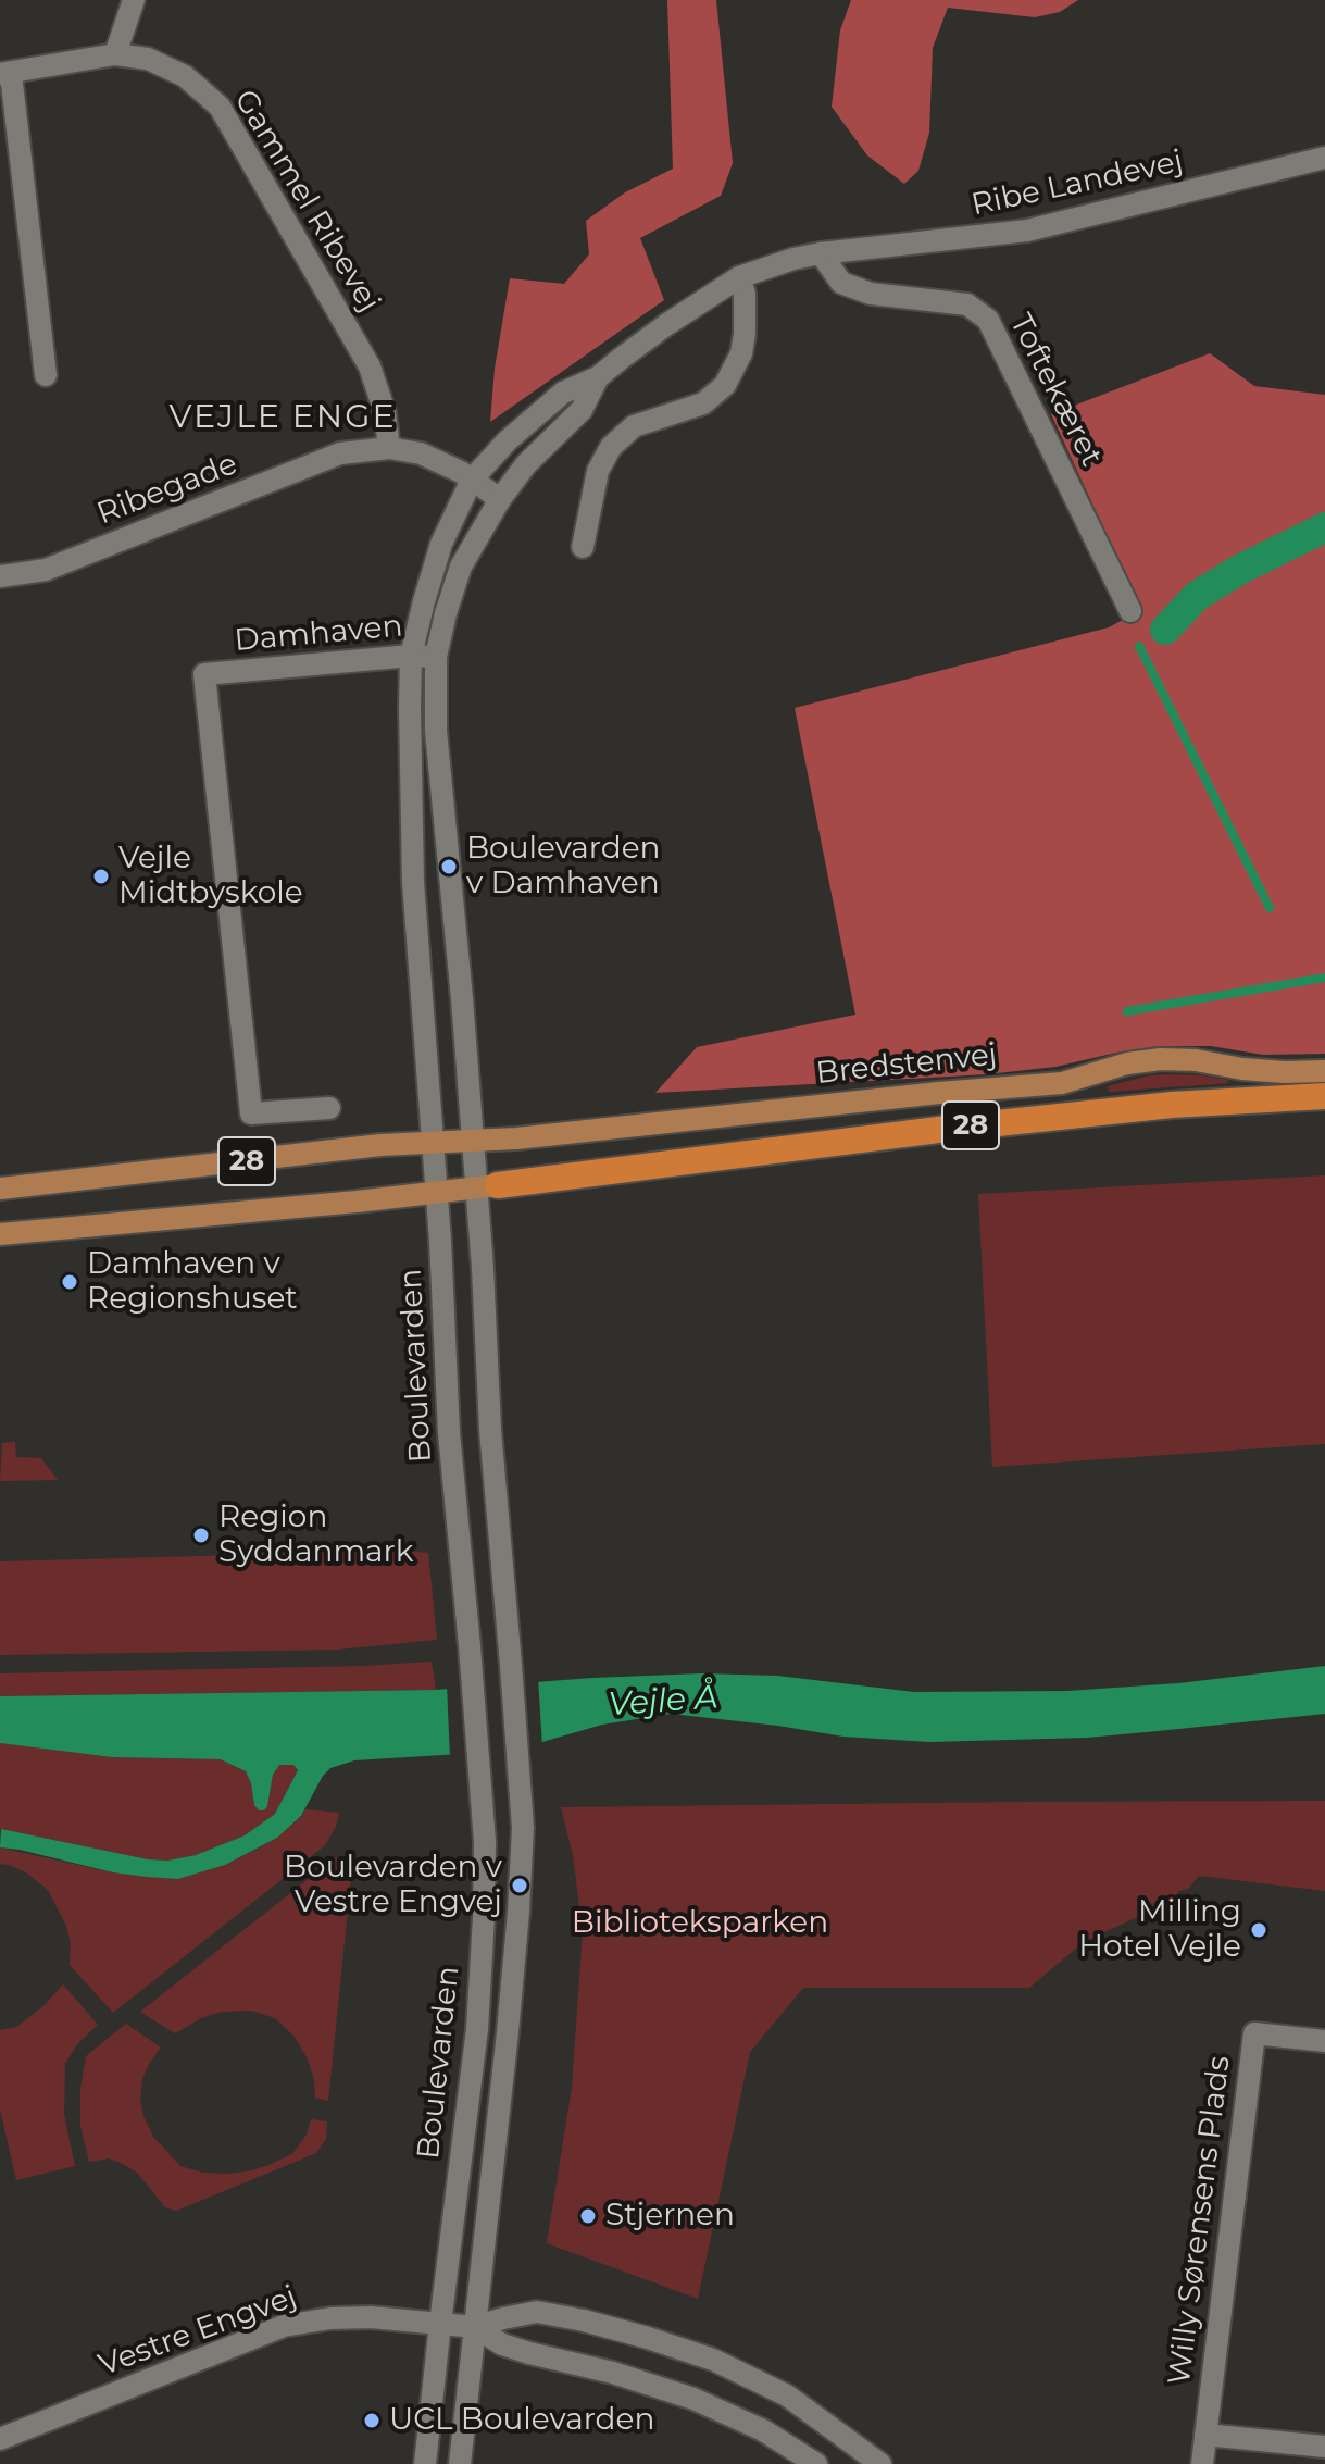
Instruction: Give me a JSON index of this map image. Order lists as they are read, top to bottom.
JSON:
{
  "streets": {
    "highway": ["28"],
    "main road": [
      "Ribe Landevej",
      "Gammel Ribevej",
      "Toftekæret",
      "Ribegade",
      "Damhaven",
      "Bredstenvej",
      "Boulevarden",
      "Willy Sørensens Plads",
      "Vestre Engvej"
    ]
  },
  "crossings": [
    ["Ribe Landevej", "Toftekæret"],
    ["Ribe Landevej", "Ribegade"],
    ["Ribe Landevej", "Boulevarden"],
    ["Gammel Ribevej", "Ribegade"],
    ["Ribegade", "Boulevarden"],
    ["Damhaven", "Boulevarden"],
    ["Bredstenvej", "28"],
    ["28", "Boulevarden"],
    ["Boulevarden", "Vestre Engvej"]
  ],
  "districts": ["VEJLE ENGE"],
  "water": ["Vejle Å"],
  "parks": ["Biblioteksparken"],
  "places": [
    "Boulevarden v Damhaven",
    "Vejle Midtbyskole",
    "Damhaven v Regionshuset",
    "Region Syddanmark",
    "Boulevarden v Vestre Engvej",
    "Milling Hotel Vejle",
    "Stjernen",
    "UCL Boulevarden"
  ]
}
